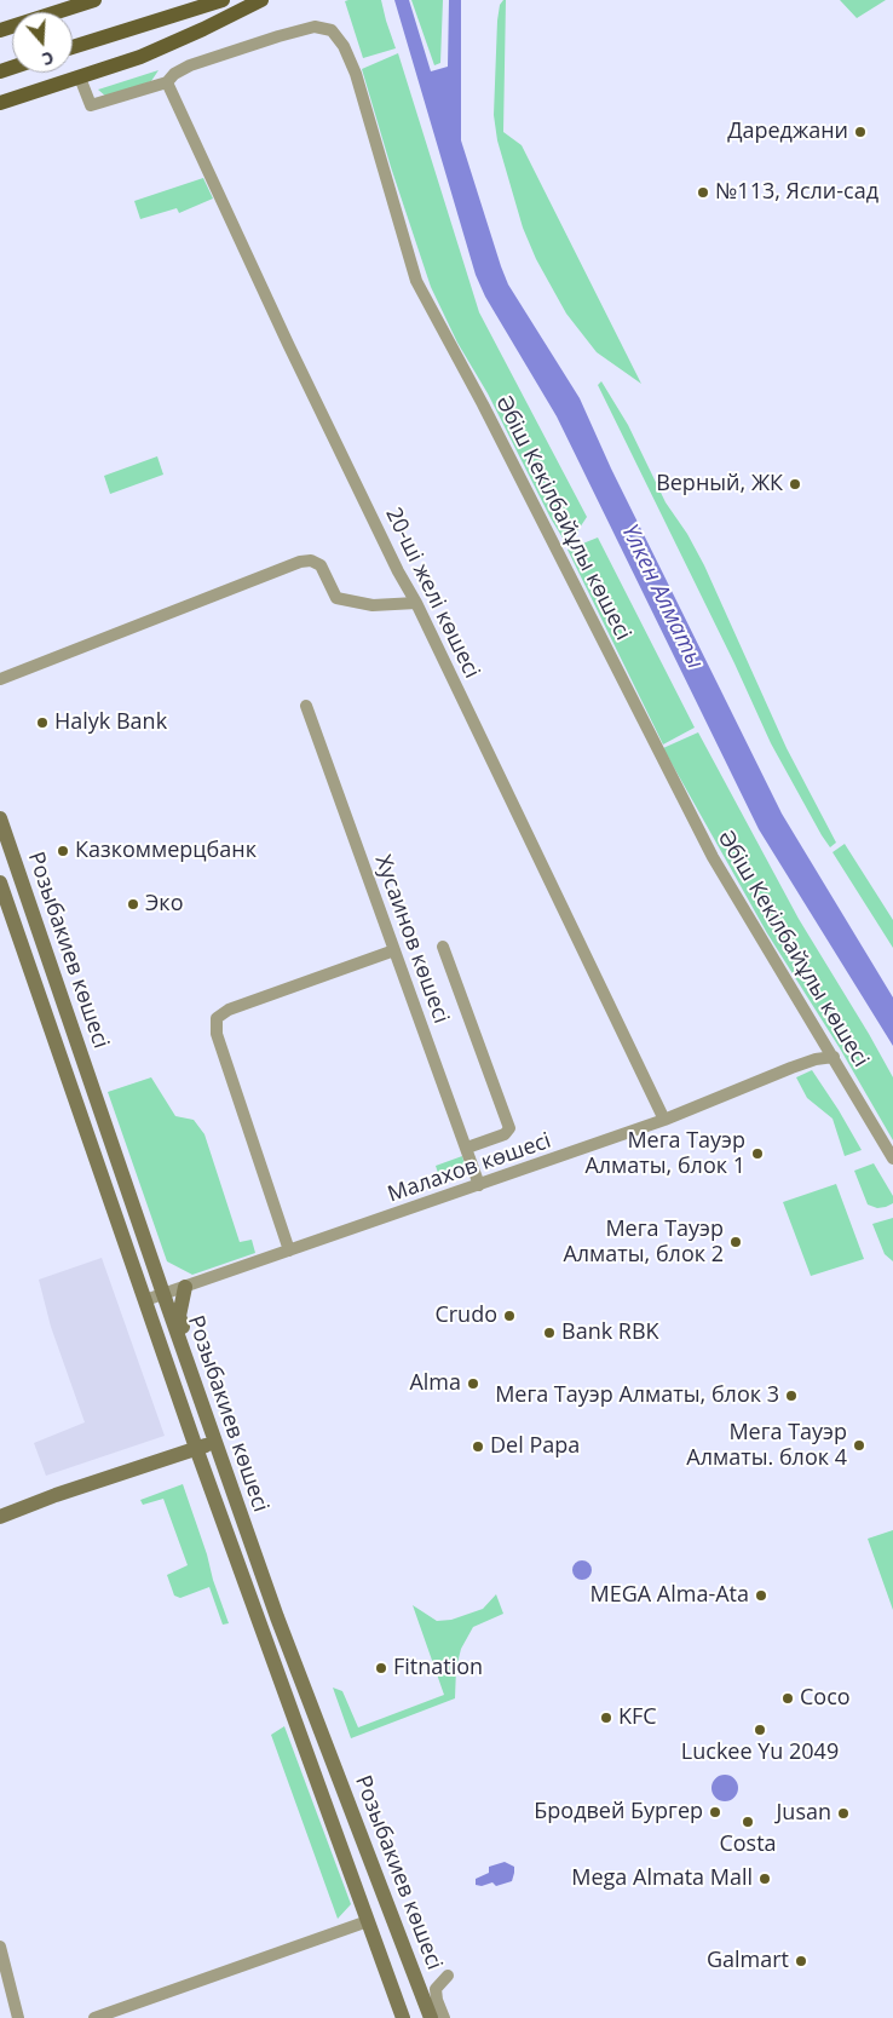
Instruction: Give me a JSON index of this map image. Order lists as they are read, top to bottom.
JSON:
{
  "streets": {
    "main road": ["Розыбакиев көшесі"],
    "street": [
      "Әбіш Кекілбайұлы көшесі",
      "20-ші желі көшесі",
      "Хусаинов көшесі",
      "Малахов көшесі"
    ]
  },
  "crossings": [
    ["Әбіш Кекілбайұлы көшесі", "20-ші желі көшесі"],
    ["Әбіш Кекілбайұлы көшесі", "Малахов көшесі"],
    ["20-ші желі көшесі", "Малахов көшесі"],
    ["Хусаинов көшесі", "Малахов көшесі"],
    ["Розыбакиев көшесі", "Малахов көшесі"]
  ],
  "water": ["Үлкен Алматы"],
  "places": [
    "Дареджани",
    "№113, Ясли-сад",
    "Верный, ЖК",
    "Halyk Bank",
    "Казкоммерцбанк",
    "Эко",
    "Мега Тауэр Алматы, блок 1",
    "Мега Тауэр Алматы, блок 2",
    "Crudo",
    "Bank RBK",
    "Alma",
    "Мега Тауэр Алматы, блок 3",
    "Мега Тауэр Алматы. блок 4",
    "Del Papa",
    "MEGA Alma-Ata",
    "Fitnation",
    "Сосо",
    "KFC",
    "Luckee Yu 2049",
    "Бродвей Бургер",
    "Jusan",
    "Costa",
    "Mega Almata Mall",
    "Galmart"
  ],
  "north": "bottom"
}
